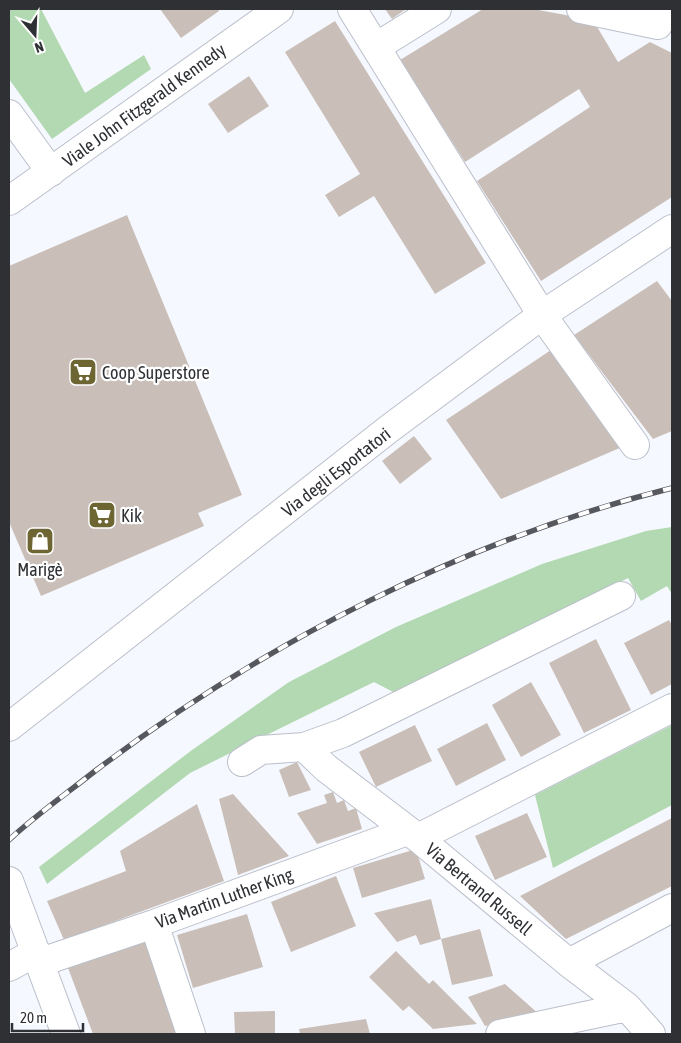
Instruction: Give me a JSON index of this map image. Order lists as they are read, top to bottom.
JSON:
{
  "streets": {
    "street": [
      "Viale John Fitzgerald Kennedy",
      "Via degli Esportatori",
      "Via Bertrand Russell",
      "Via Martin Luther King"
    ]
  },
  "crossings": [
    ["Via Bertrand Russell", "Via Martin Luther King"]
  ],
  "places": {
    "supermarket": ["Coop Superstore", "Kik"],
    "shop": ["Marigè"]
  },
  "scale_bar": "20 m",
  "north": "bottom"
}
